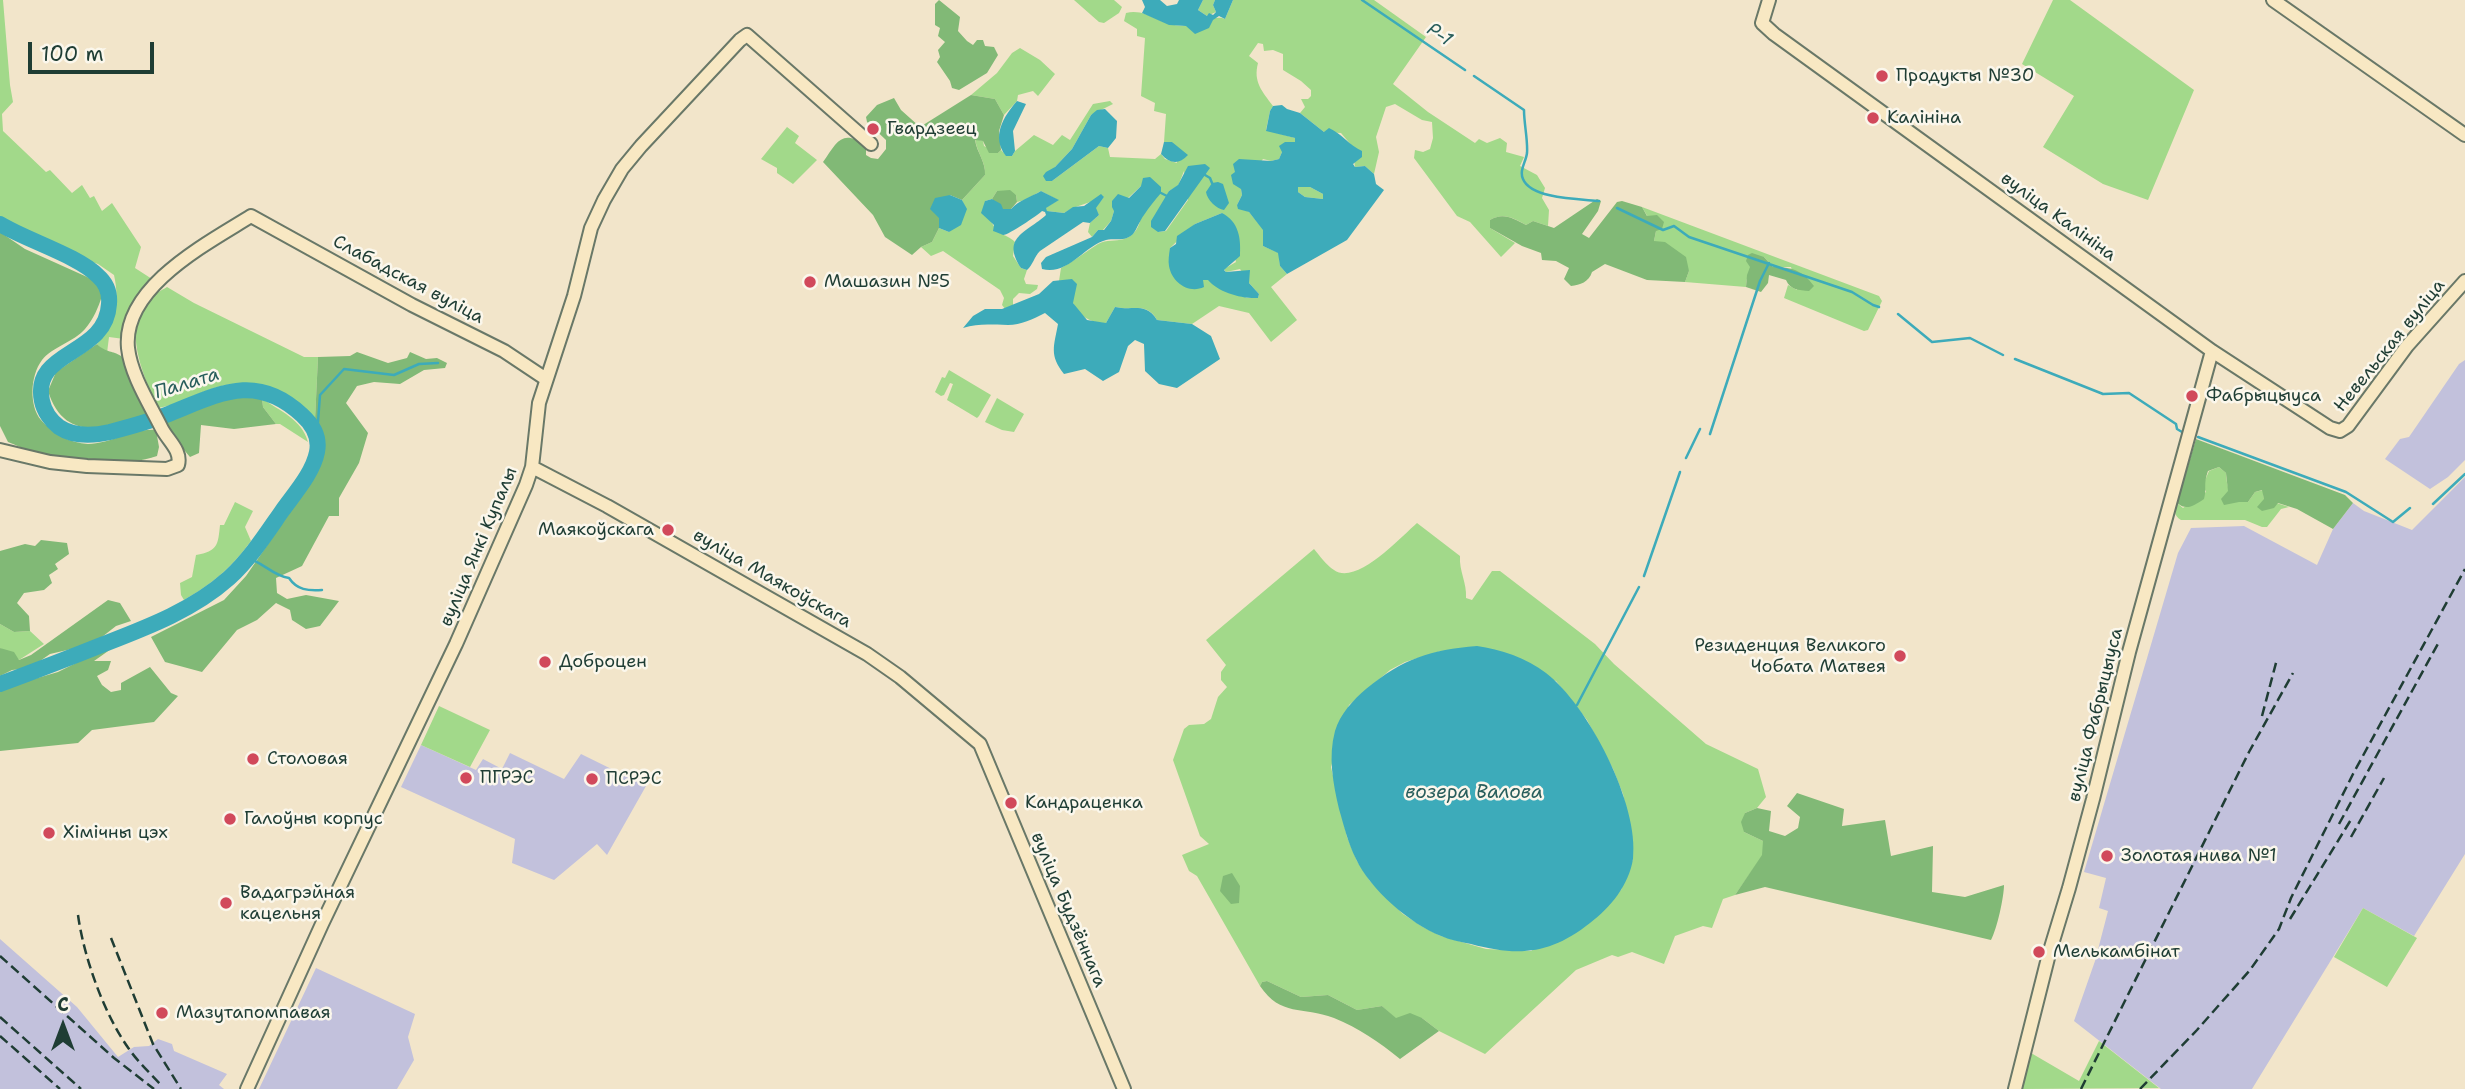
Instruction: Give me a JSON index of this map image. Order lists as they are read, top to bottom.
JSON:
{
  "streets": {
    "street": [
      "вуліца Калініна",
      "Слабадская вуліца",
      "Невельская вуліца",
      "вуліца Янкі Купалы",
      "вуліца Маякоўскага",
      "вуліца Фабрыцыуса",
      "вуліца Будзённага"
    ]
  },
  "crossings": [
    ["вуліца Калініна", "Невельская вуліца"],
    ["вуліца Калініна", "вуліца Фабрыцыуса"],
    ["Слабадская вуліца", "вуліца Янкі Купалы"],
    ["вуліца Янкі Купалы", "вуліца Маякоўскага"],
    ["вуліца Маякоўскага", "вуліца Будзённага"]
  ],
  "water": ["P-1", "Палата", "возера Валова"],
  "places": [
    "Продукты №30",
    "Калініна",
    "Гвардзеец",
    "Машазин №5",
    "Фабрыцыуса",
    "Маякоўскага",
    "Резиденция Великого Чобата Матвея",
    "Доброцен",
    "Столовая",
    "ПГРЭС",
    "ПСРЭС",
    "Кандраценка",
    "Галоўны корпус",
    "Хімічны цэх",
    "Золотая нива №1",
    "Вадагрэйная кацельня",
    "Мелькамбінат",
    "Мазутапомпавая"
  ],
  "scale_bar": "100 m",
  "north": "top"
}
